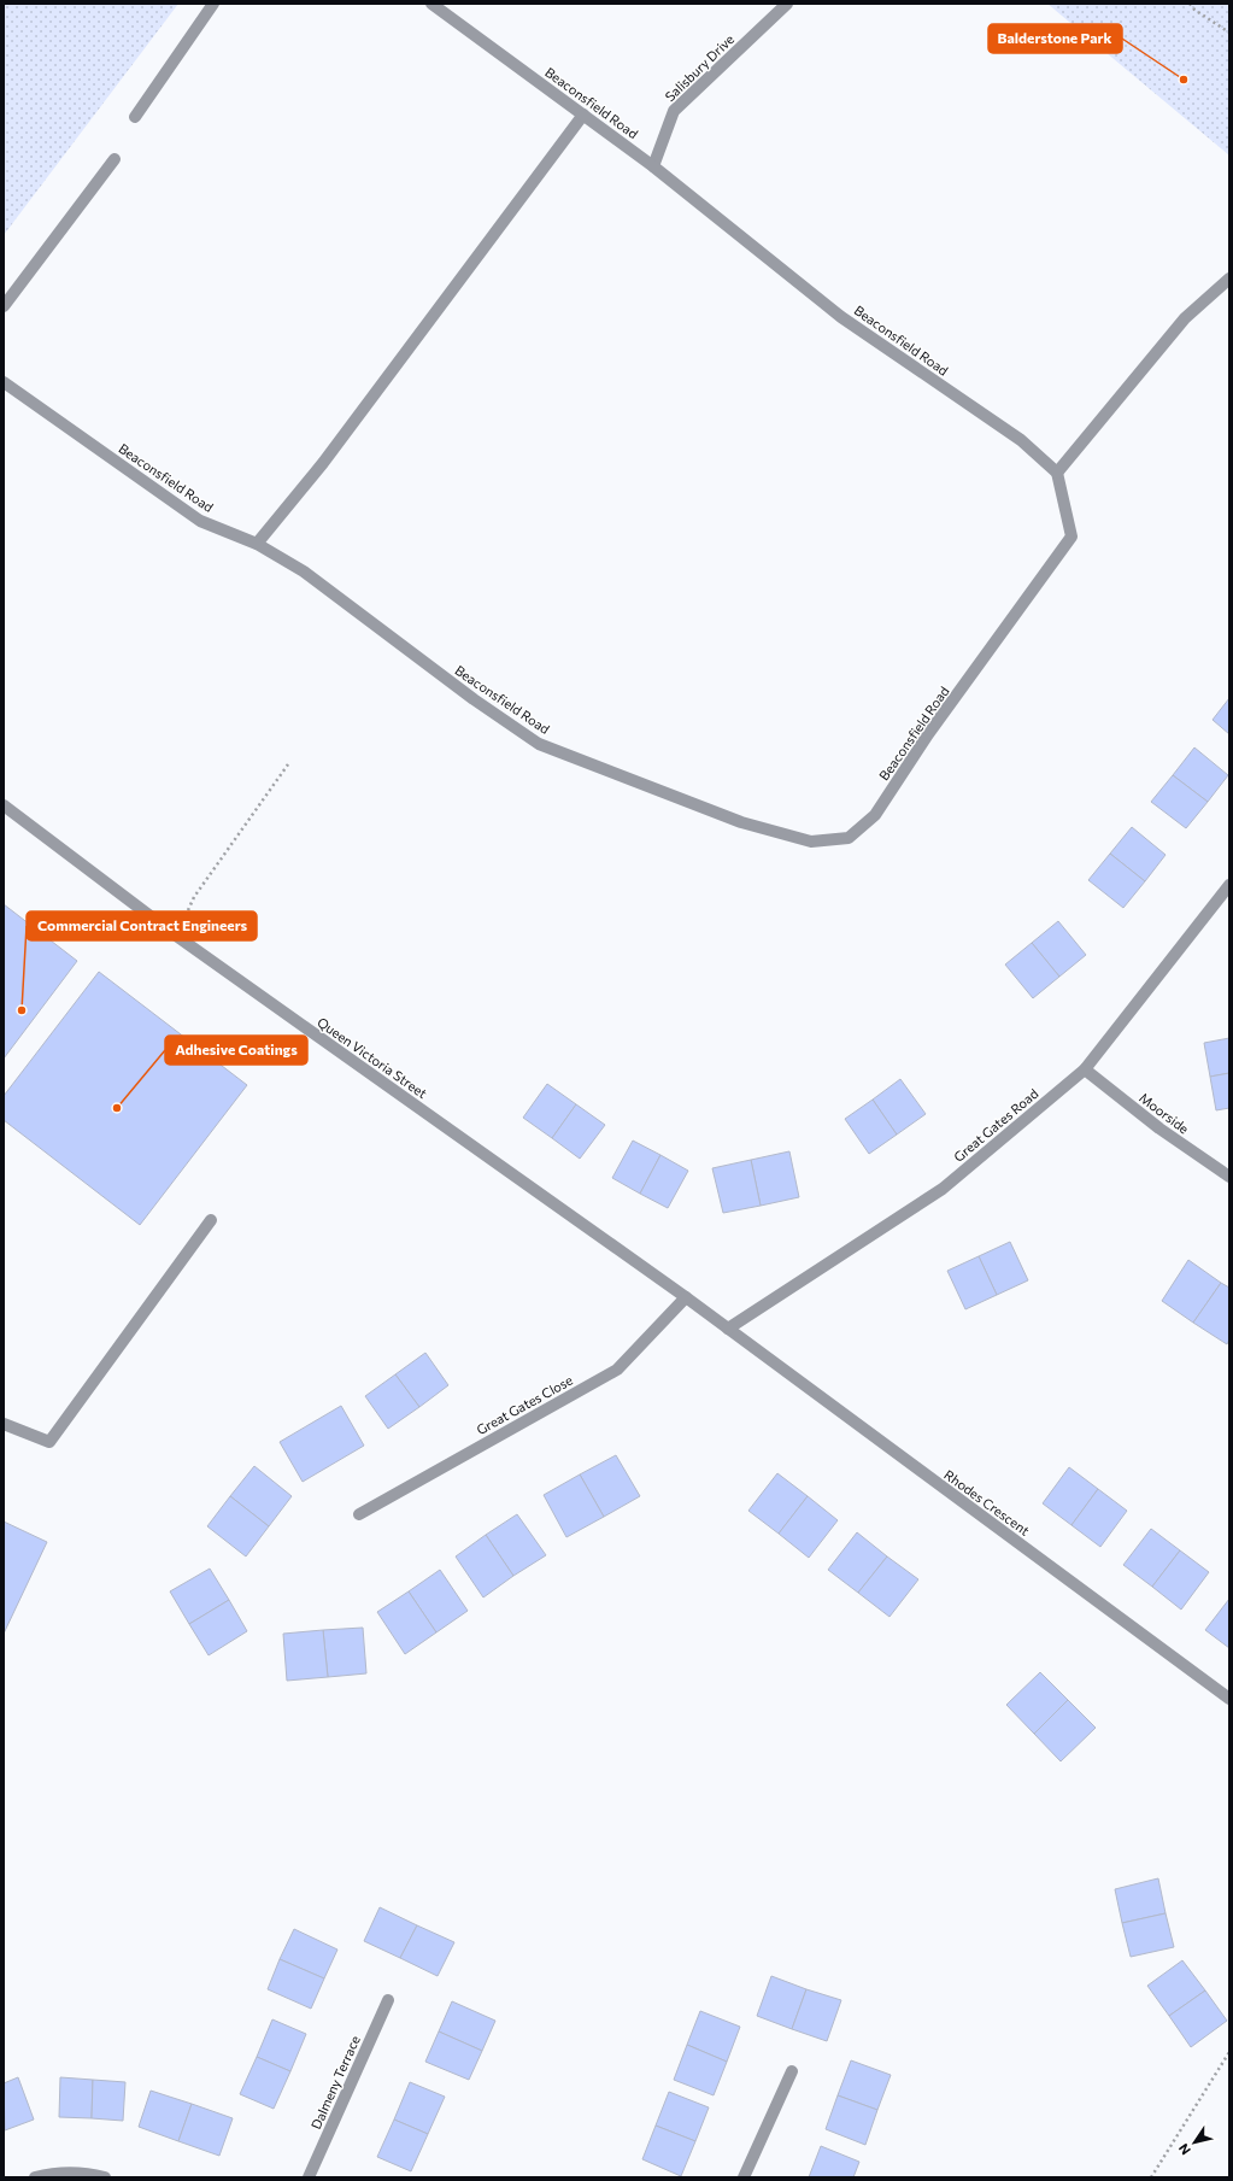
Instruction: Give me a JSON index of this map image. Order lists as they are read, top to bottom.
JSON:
{
  "streets": {
    "street": [
      "Salisbury Drive",
      "Beaconsfield Road",
      "Queen Victoria Street",
      "Moorside",
      "Great Gates Road",
      "Great Gates Close",
      "Rhodes Crescent",
      "Dalmeny Terrace"
    ]
  },
  "crossings": [
    ["Salisbury Drive", "Beaconsfield Road"],
    ["Queen Victoria Street", "Great Gates Road"],
    ["Queen Victoria Street", "Great Gates Close"],
    ["Queen Victoria Street", "Rhodes Crescent"],
    ["Moorside", "Great Gates Road"],
    ["Great Gates Road", "Rhodes Crescent"]
  ],
  "places": ["Balderstone Park", "Commercial Contract Engineers", "Adhesive Coatings"],
  "north": "bottom left"
}
